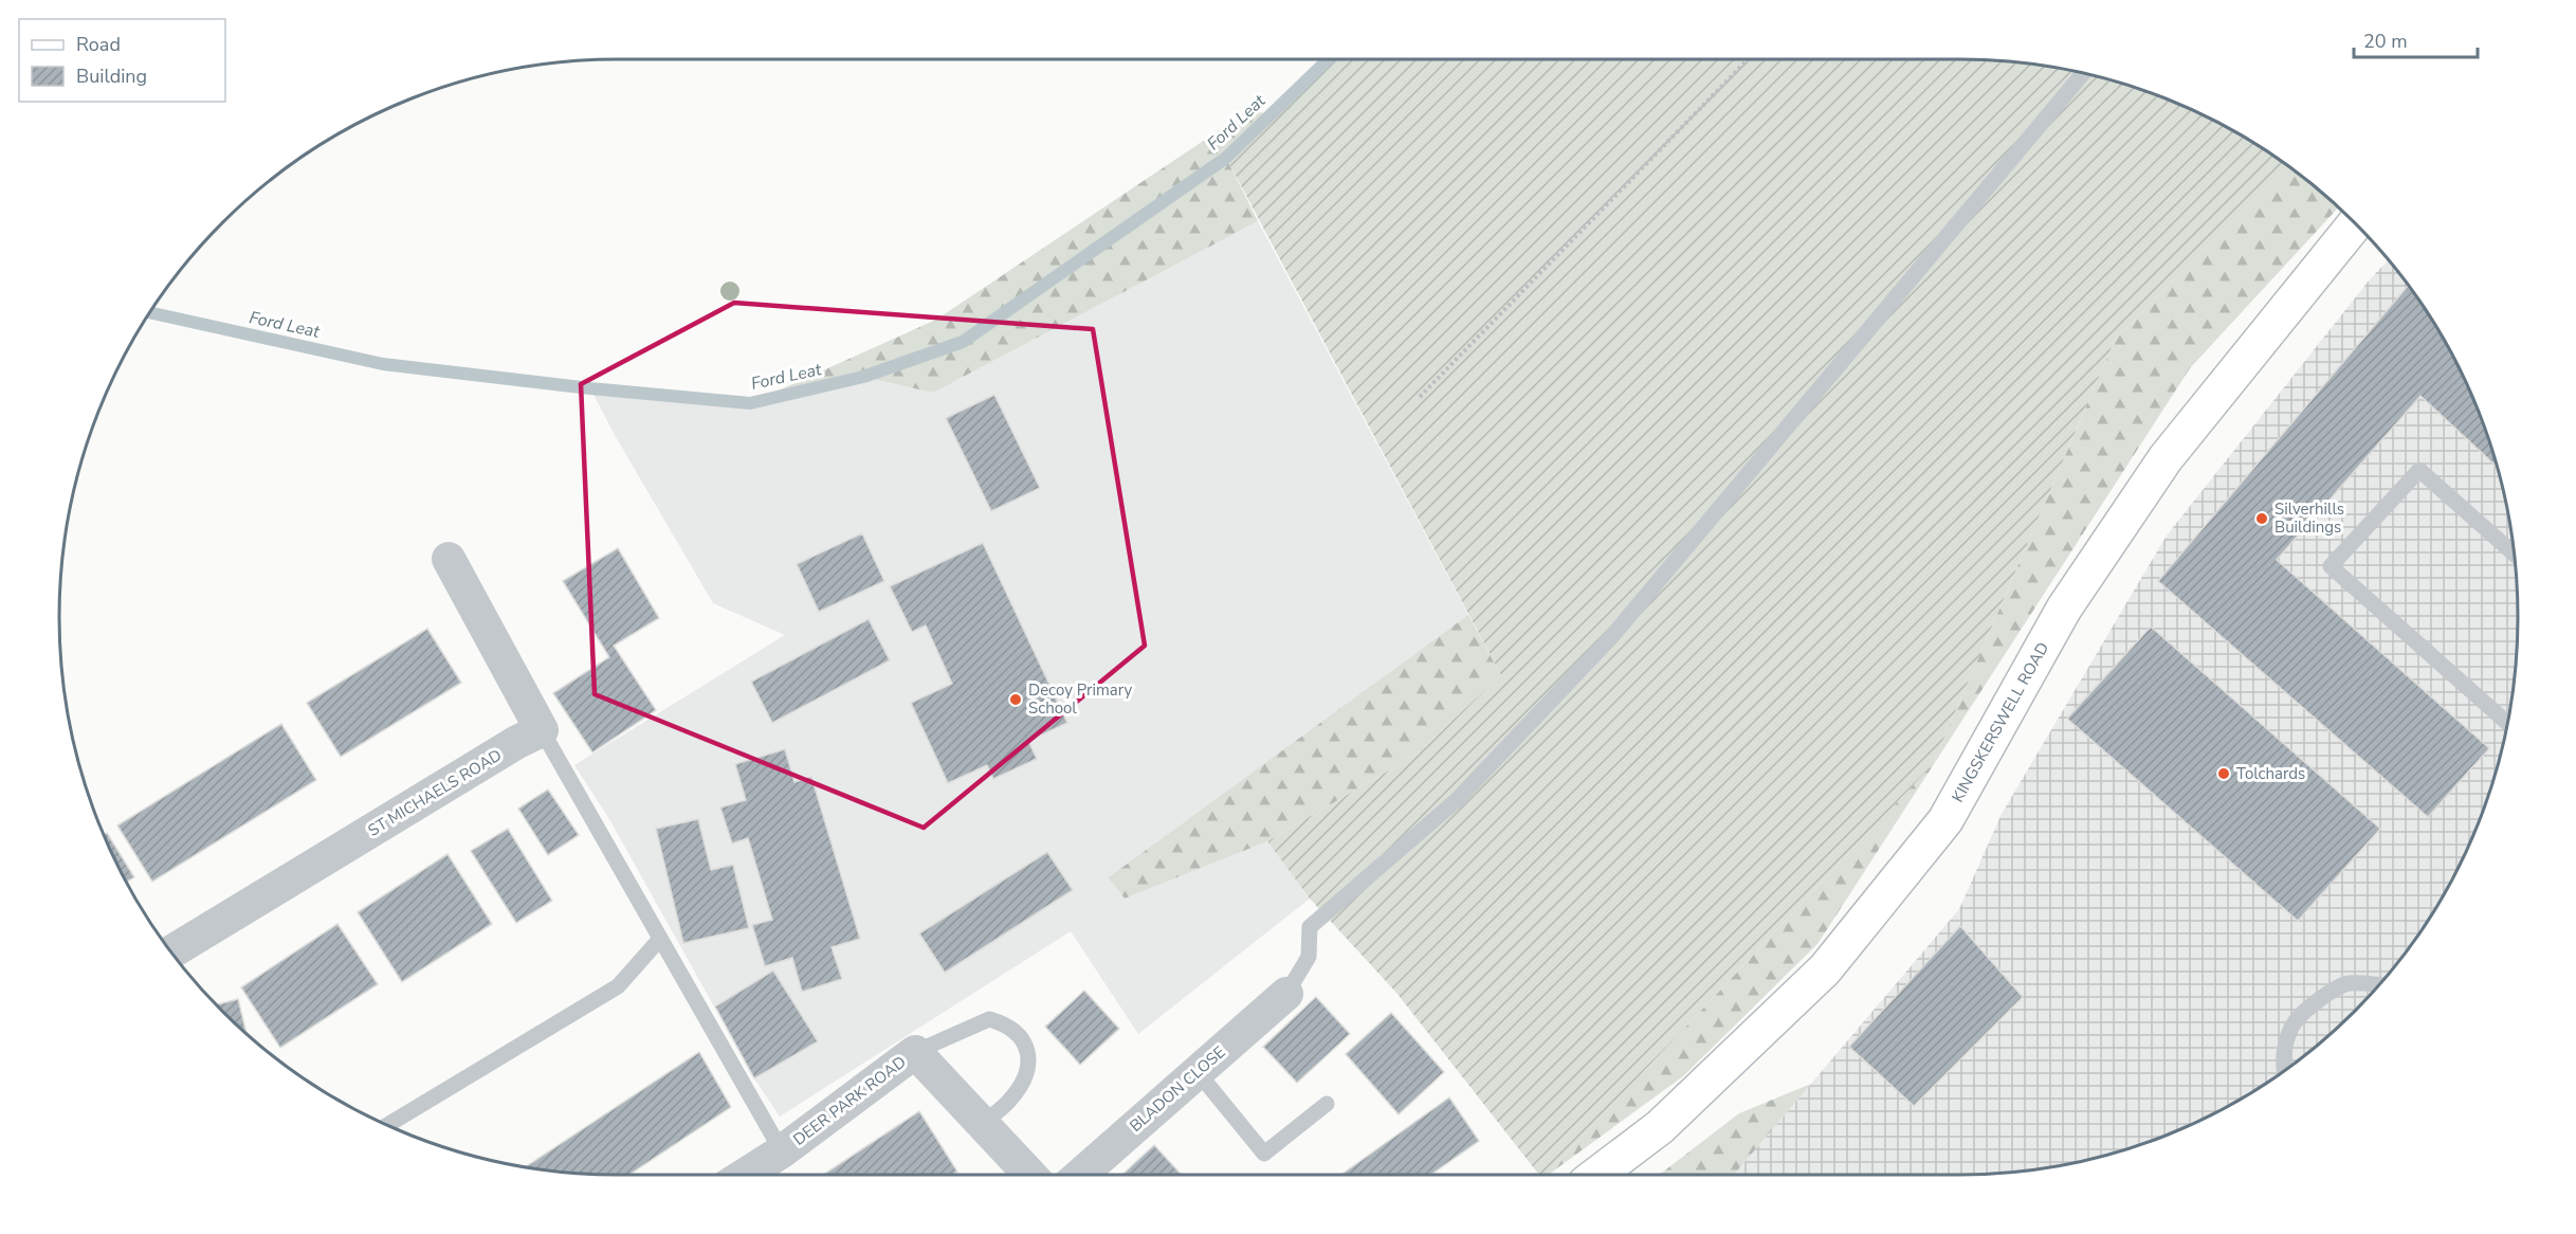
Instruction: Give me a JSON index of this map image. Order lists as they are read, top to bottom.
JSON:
{
  "streets": {
    "street": [
      "KINGSKERSWELL ROAD",
      "ST MICHAELS ROAD",
      "BLADON CLOSE",
      "DEER PARK ROAD"
    ]
  },
  "water": ["Ford Leat"],
  "places": ["Silverhills Buildings", "Decoy Primary School", "Tolchards"],
  "legend": ["Road", "Building"],
  "scale_bar": "20 m"
}
